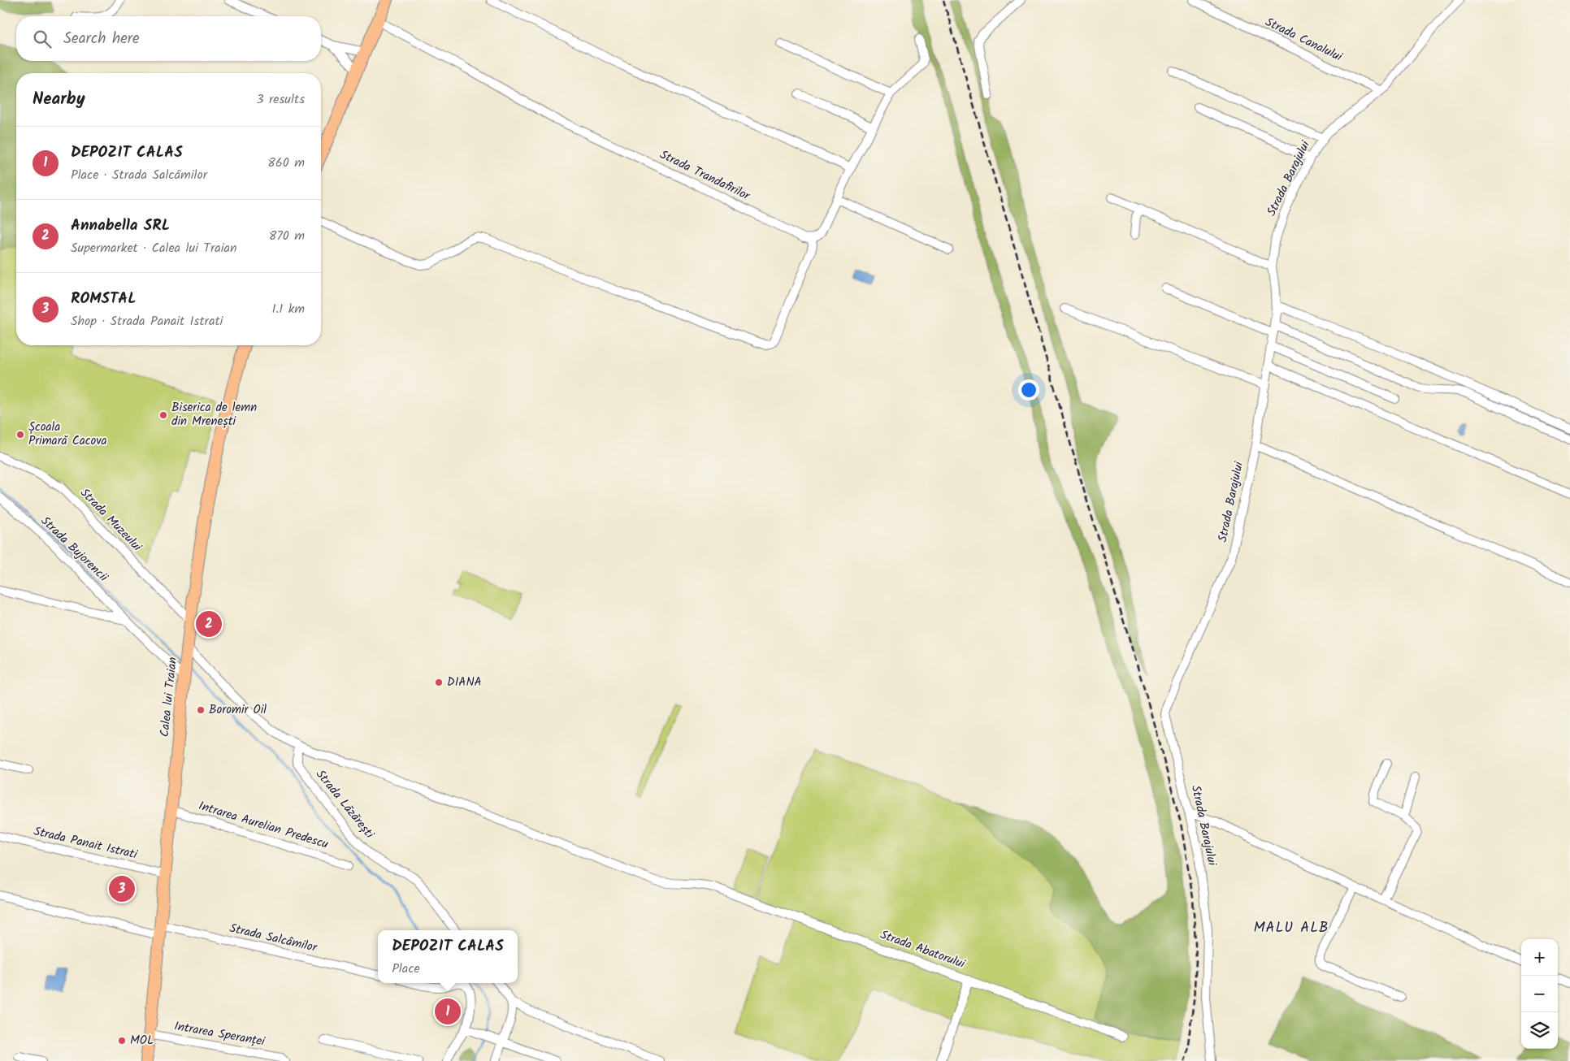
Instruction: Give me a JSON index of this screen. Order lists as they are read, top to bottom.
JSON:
{
  "streets": {
    "highway": ["Calea lui Traian"],
    "street": [
      "Strada Canalului",
      "Strada Trandafirilor",
      "Strada Barajului",
      "Strada Muzeului",
      "Strada Bujorencii",
      "Strada Lăzărești",
      "Intrarea Aurelian Predescu",
      "Strada Panait Istrati",
      "Strada Salcâmilor",
      "Strada Abatorului",
      "Intrarea Speranței"
    ]
  },
  "crossings": [
    ["Strada Canalului", "Strada Barajului"],
    ["Strada Muzeului", "Calea lui Traian"],
    ["Strada Bujorencii", "Calea lui Traian"],
    ["Calea lui Traian", "Intrarea Aurelian Predescu"],
    ["Calea lui Traian", "Strada Panait Istrati"],
    ["Calea lui Traian", "Strada Salcâmilor"],
    ["Calea lui Traian", "Strada Abatorului"],
    ["Calea lui Traian", "Intrarea Speranței"],
    ["Strada Lăzărești", "Strada Abatorului"]
  ],
  "districts": ["MALU ALB"],
  "places": [
    "Biserica de lemn din Mrenești",
    "Școala Primară Cacova",
    "DIANA",
    "Boromir Oil",
    "MOL"
  ],
  "page": {
    "search": "Search here",
    "heading": ["Nearby", "3 results"],
    "list": [
      {
        "mark": "1",
        "name": "DEPOZIT CALAS",
        "note": "Place · Strada Salcâmilor",
        "value": "860 m"
      },
      {
        "mark": "2",
        "name": "Annabella SRL",
        "note": "Supermarket · Calea lui Traian",
        "value": "870 m"
      },
      {
        "mark": "3",
        "name": "ROMSTAL",
        "note": "Shop · Strada Panait Istrati",
        "value": "1.1 km"
      }
    ],
    "pins": ["2", "3", "1"],
    "popup": ["DEPOZIT CALAS", "Place"],
    "map_buttons": ["+", "−"]
  }
}
